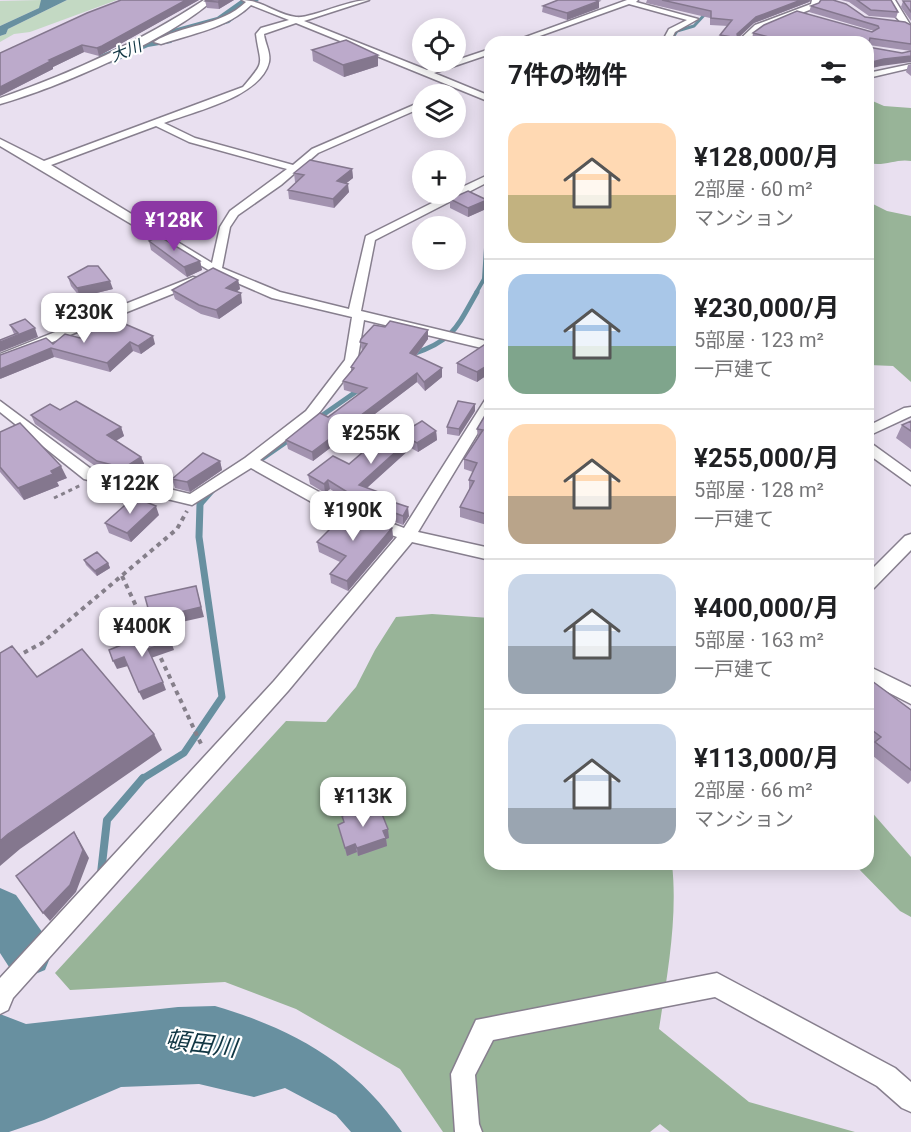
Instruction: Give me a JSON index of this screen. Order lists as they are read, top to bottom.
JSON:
{
  "water": ["大川", "頓田川"],
  "page": {
    "map_buttons": ["+", "−"],
    "heading": "7件の物件",
    "list": [
      {
        "name": "¥128,000/月",
        "note": "2部屋 · 60 m² · マンション"
      },
      {
        "name": "¥230,000/月",
        "note": "5部屋 · 123 m² · 一戸建て"
      },
      {
        "name": "¥255,000/月",
        "note": "5部屋 · 128 m² · 一戸建て"
      },
      {
        "name": "¥400,000/月",
        "note": "5部屋 · 163 m² · 一戸建て"
      },
      {
        "name": "¥113,000/月",
        "note": "2部屋 · 66 m² · マンション"
      }
    ],
    "price": [
      "¥128K",
      "¥230K",
      "¥255K",
      "¥122K",
      "¥190K",
      "¥400K",
      "¥113K"
    ]
  }
}
